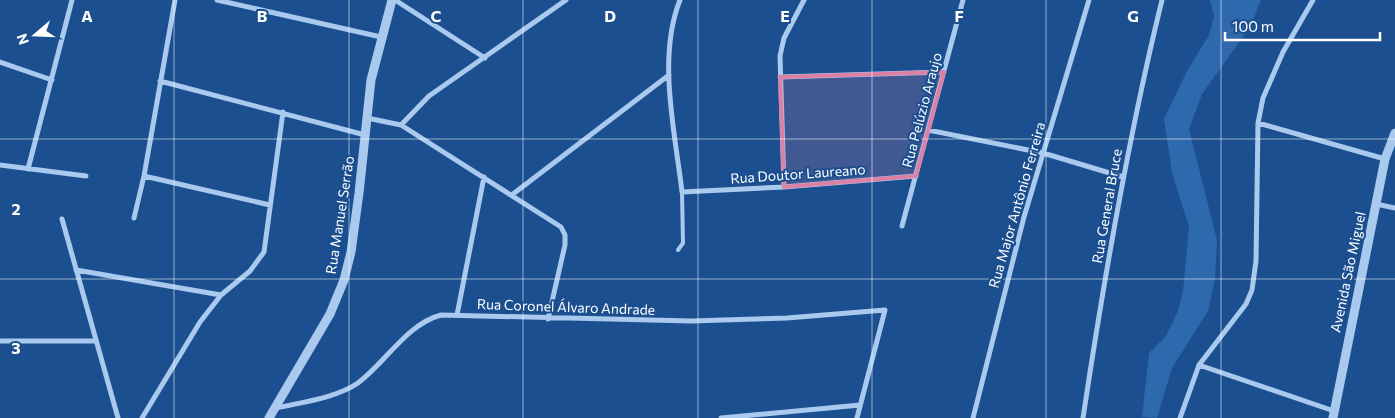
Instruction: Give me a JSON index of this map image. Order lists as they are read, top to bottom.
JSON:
{
  "streets": {
    "street": [
      "Rua Pelúzio Araujo",
      "Rua Doutor Laureano",
      "Rua Major Antônio Ferreira",
      "Rua General Bruce",
      "Rua Manuel Serrão",
      "Avenida São Miguel",
      "Rua Coronel Álvaro Andrade"
    ]
  },
  "crossings": [
    ["Rua Pelúzio Araujo", "Rua Doutor Laureano"],
    ["Rua Manuel Serrão", "Rua Coronel Álvaro Andrade"]
  ],
  "scale_bar": "100 m",
  "north": "left",
  "grid": {
    "columns": [
      "A",
      "B",
      "C",
      "D",
      "E",
      "F",
      "G"
    ],
    "rows": ["2", "3"]
  }
}
